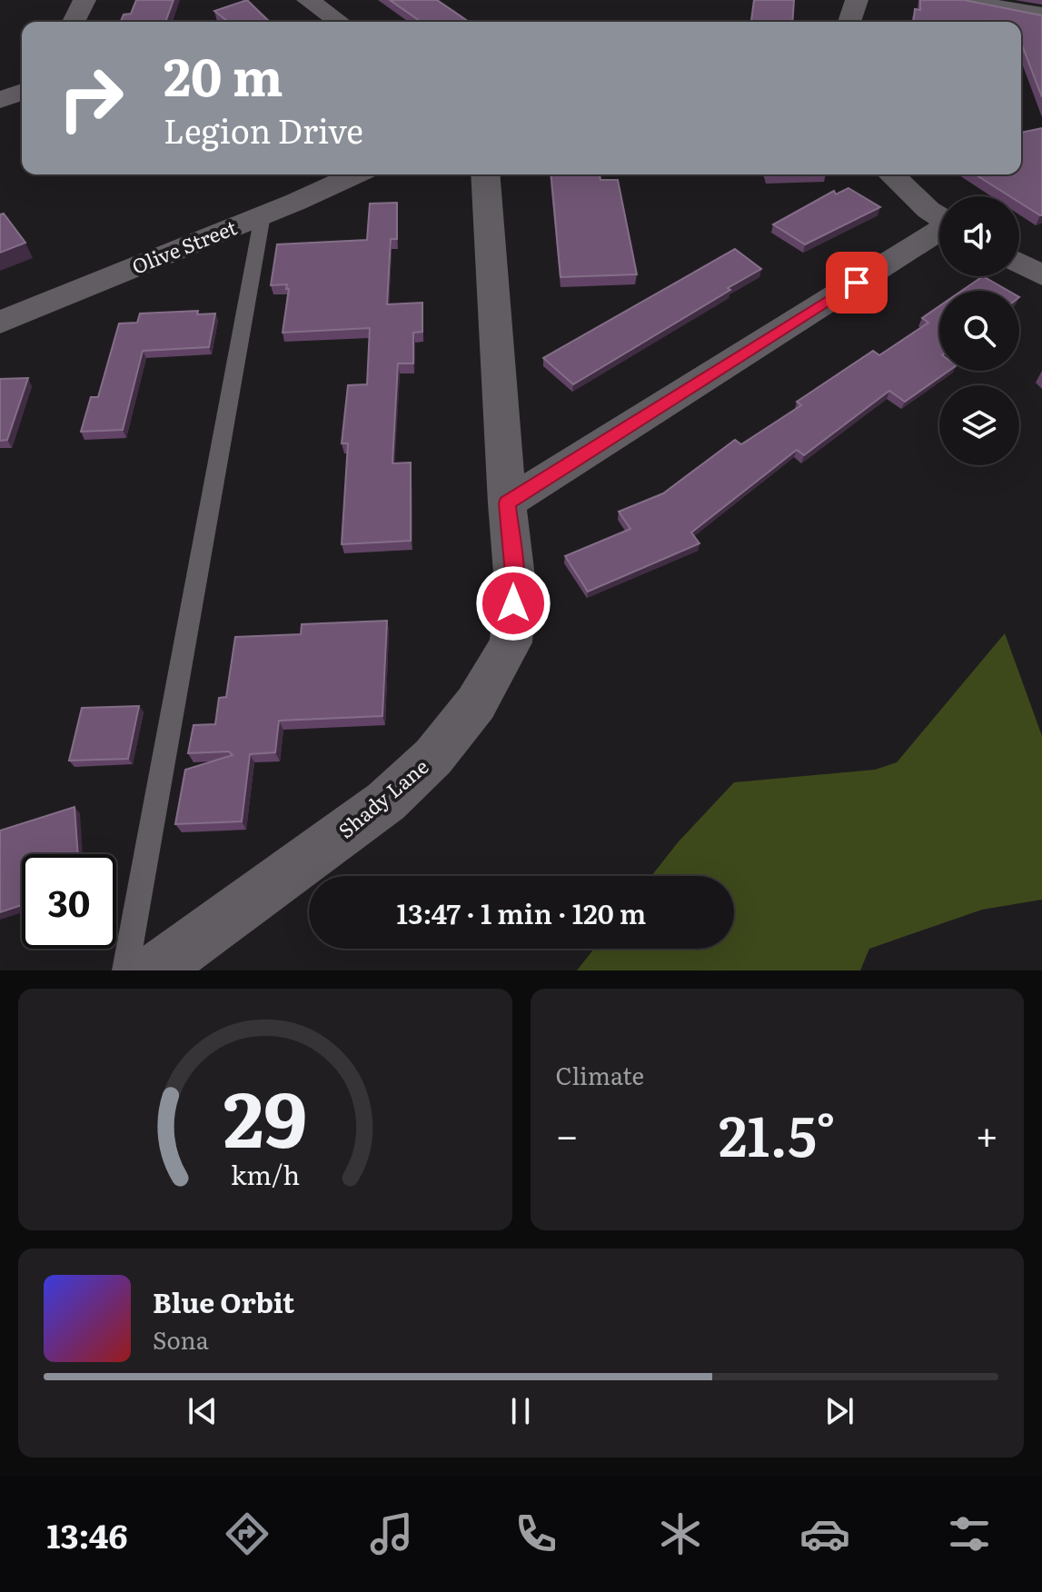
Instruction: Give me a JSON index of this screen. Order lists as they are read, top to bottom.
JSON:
{
  "streets": {
    "street": ["Olive Street", "Shady Lane"]
  },
  "page": {
    "turn": ["20 m", "Legion Drive"],
    "limit": "30",
    "trip": "13:47 · 1 min · 120 m",
    "tile": "Climate",
    "heat": ["−", "21.5°", "+"],
    "song": ["Blue Orbit", "Sona"],
    "tabs": "13:46",
    "gauge": ["29", "km/h"]
  }
}
